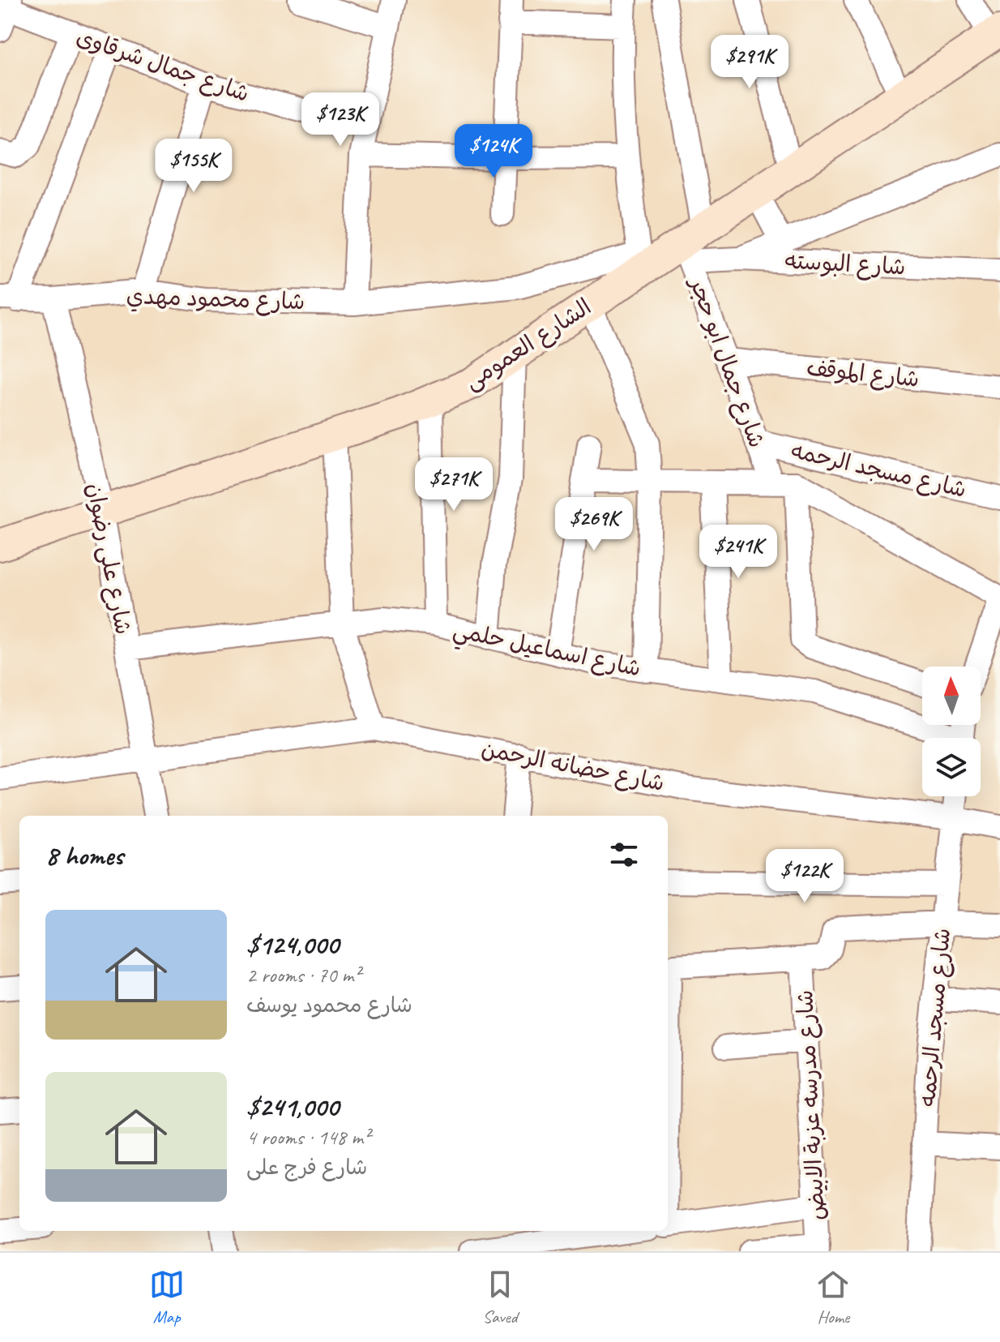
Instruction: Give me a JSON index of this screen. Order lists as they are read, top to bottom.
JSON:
{
  "streets": {
    "main road": ["الشارع العمومى"],
    "street": [
      "شارع جمال شرقاوى",
      "شارع البوسته",
      "شارع محمود مهدي",
      "شارع جمال ابو حجر",
      "شارع الموقف",
      "شارع مسجد الرحمه",
      "شارع على رضوان",
      "شارع اسماعيل حلمي",
      "شارع حضانه الرحمن",
      "شارع مدرسه عزبة الابيض"
    ]
  },
  "crossings": [
    ["شارع البوسته", "الشارع العمومى"],
    ["شارع البوسته", "شارع جمال ابو حجر"],
    ["شارع محمود مهدي", "الشارع العمومى"],
    ["شارع محمود مهدي", "شارع على رضوان"],
    ["الشارع العمومى", "شارع جمال ابو حجر"],
    ["الشارع العمومى", "شارع على رضوان"],
    ["شارع جمال ابو حجر", "شارع الموقف"],
    ["شارع جمال ابو حجر", "شارع مسجد الرحمه"],
    ["شارع مسجد الرحمه", "شارع حضانه الرحمن"],
    ["شارع على رضوان", "شارع اسماعيل حلمي"],
    ["شارع على رضوان", "شارع حضانه الرحمن"]
  ],
  "north": "top",
  "page": {
    "price": [
      "$291K",
      "$123K",
      "$124K",
      "$155K",
      "$271K",
      "$269K",
      "$241K",
      "$122K"
    ],
    "heading": "8 homes",
    "list": [
      {
        "name": "$124,000",
        "note": "2 rooms · 70 m² · شارع محمود يوسف"
      },
      {
        "name": "$241,000",
        "note": "4 rooms · 148 m² · شارع فرج على"
      }
    ],
    "tabs": ["Map", "Saved", "Home"]
  }
}
